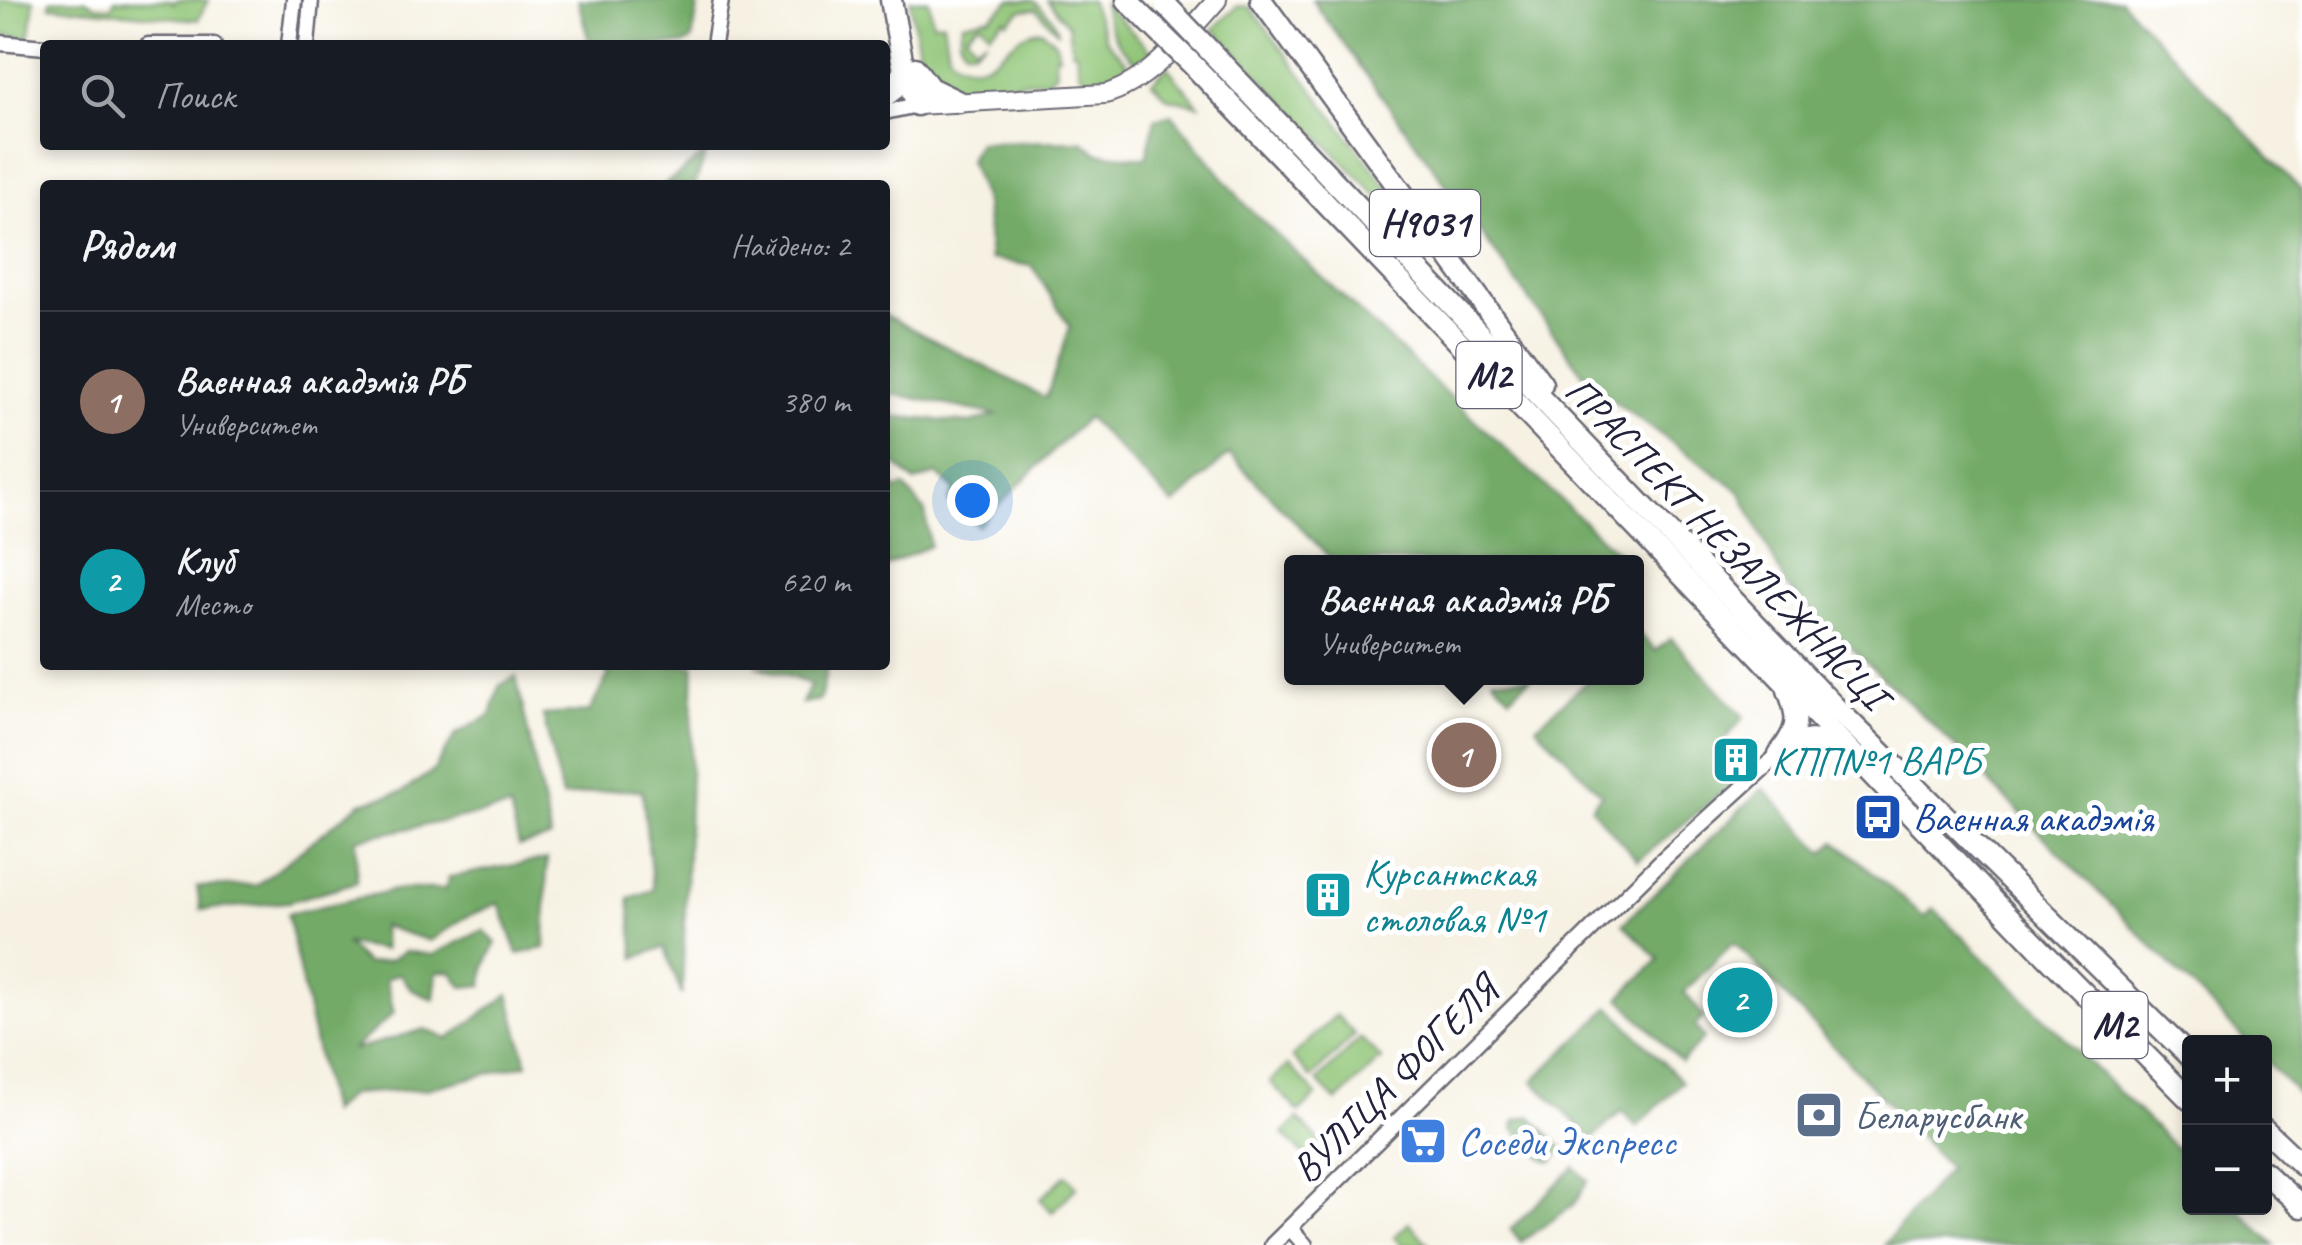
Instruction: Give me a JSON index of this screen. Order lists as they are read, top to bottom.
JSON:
{
  "streets": {
    "highway": ["Н9031", "М2", "ПРАСПЕКТ НЕЗАЛЕЖНАСЦІ"],
    "street": ["ВУЛІЦА ФОГЕЛЯ"]
  },
  "crossings": [
    ["Н9031", "ПРАСПЕКТ НЕЗАЛЕЖНАСЦІ"]
  ],
  "places": {
    "building": ["КПП№1 ВАРБ", "Курсантская столовая №1"],
    "bus stop": ["Ваенная акадэмія"],
    "bank": ["Беларусбанк"],
    "supermarket": ["Соседи Экспресс"]
  },
  "page": {
    "search": "Поиск",
    "heading": ["Рядом", "Найдено: 2"],
    "list": [
      {
        "mark": "1",
        "name": "Ваенная акадэмія РБ",
        "note": "Университет",
        "value": "380 m"
      },
      {
        "mark": "2",
        "name": "Клуб",
        "note": "Место",
        "value": "620 m"
      }
    ],
    "popup": ["Ваенная акадэмія РБ", "Университет"],
    "pins": ["1", "2"],
    "map_buttons": ["+", "−"]
  }
}
